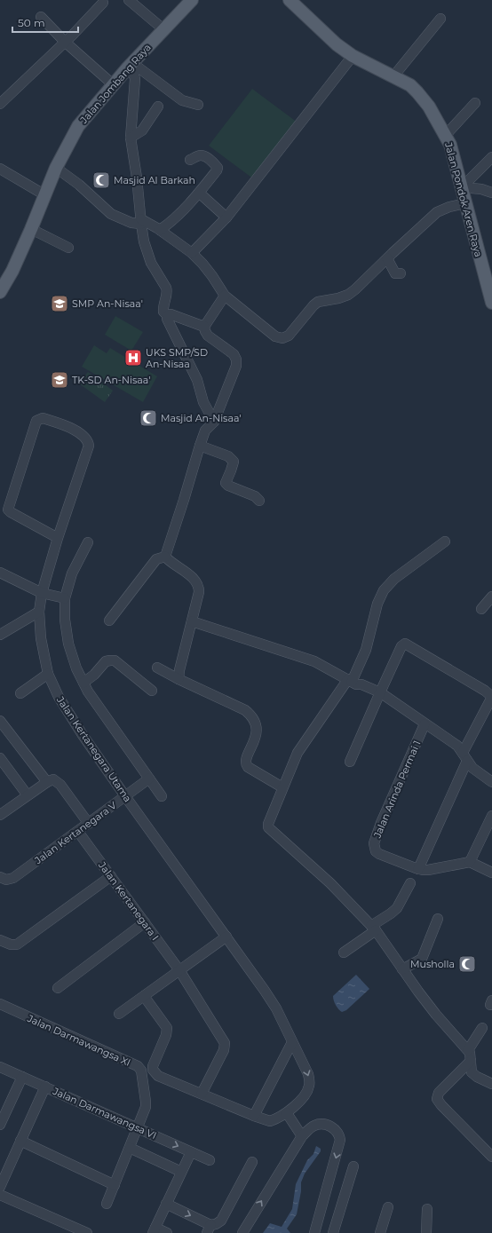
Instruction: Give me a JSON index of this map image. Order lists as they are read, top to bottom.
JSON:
{
  "streets": {
    "main road": ["Jalan Jombang Raya", "Jalan Pondok Aren Raya"],
    "street": [
      "Jalan Kertanegara Utama",
      "Jalan Arinda Permai 1",
      "Jalan Kertanegara V",
      "Jalan Kertanegara I",
      "Jalan Darmawangsa XI",
      "Jalan Darmawangsa VI"
    ]
  },
  "crossings": [
    ["Jalan Kertanegara Utama", "Jalan Kertanegara V"],
    ["Jalan Kertanegara V", "Jalan Kertanegara I"],
    ["Jalan Darmawangsa XI", "Jalan Darmawangsa VI"]
  ],
  "places": {
    "mosque": ["Masjid Al Barkah", "Masjid An-Nisaa'", "Musholla"],
    "school or university": ["SMP An-Nisaa'", "TK-SD An-Nisaa'"],
    "hospital": ["UKS SMP/SD An-Nisaa"]
  },
  "scale_bar": "50 m"
}
